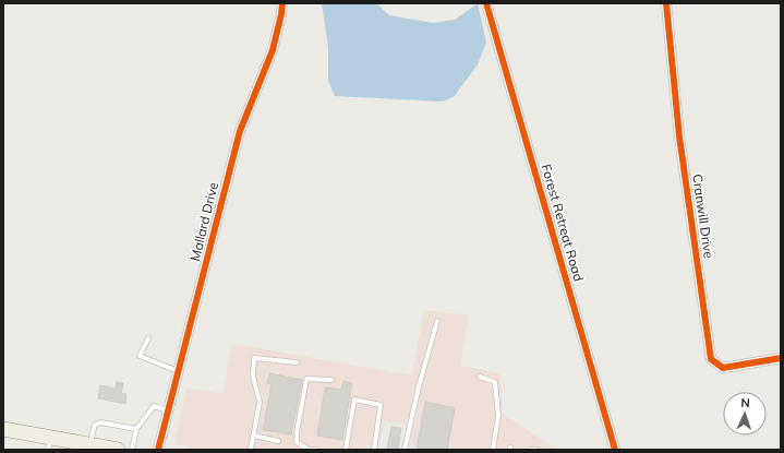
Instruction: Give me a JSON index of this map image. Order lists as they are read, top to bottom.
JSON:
{
  "streets": {
    "street": ["Cranwill Drive", "Mallard Drive", "Forest Retreat Road"]
  },
  "north": "top"
}
